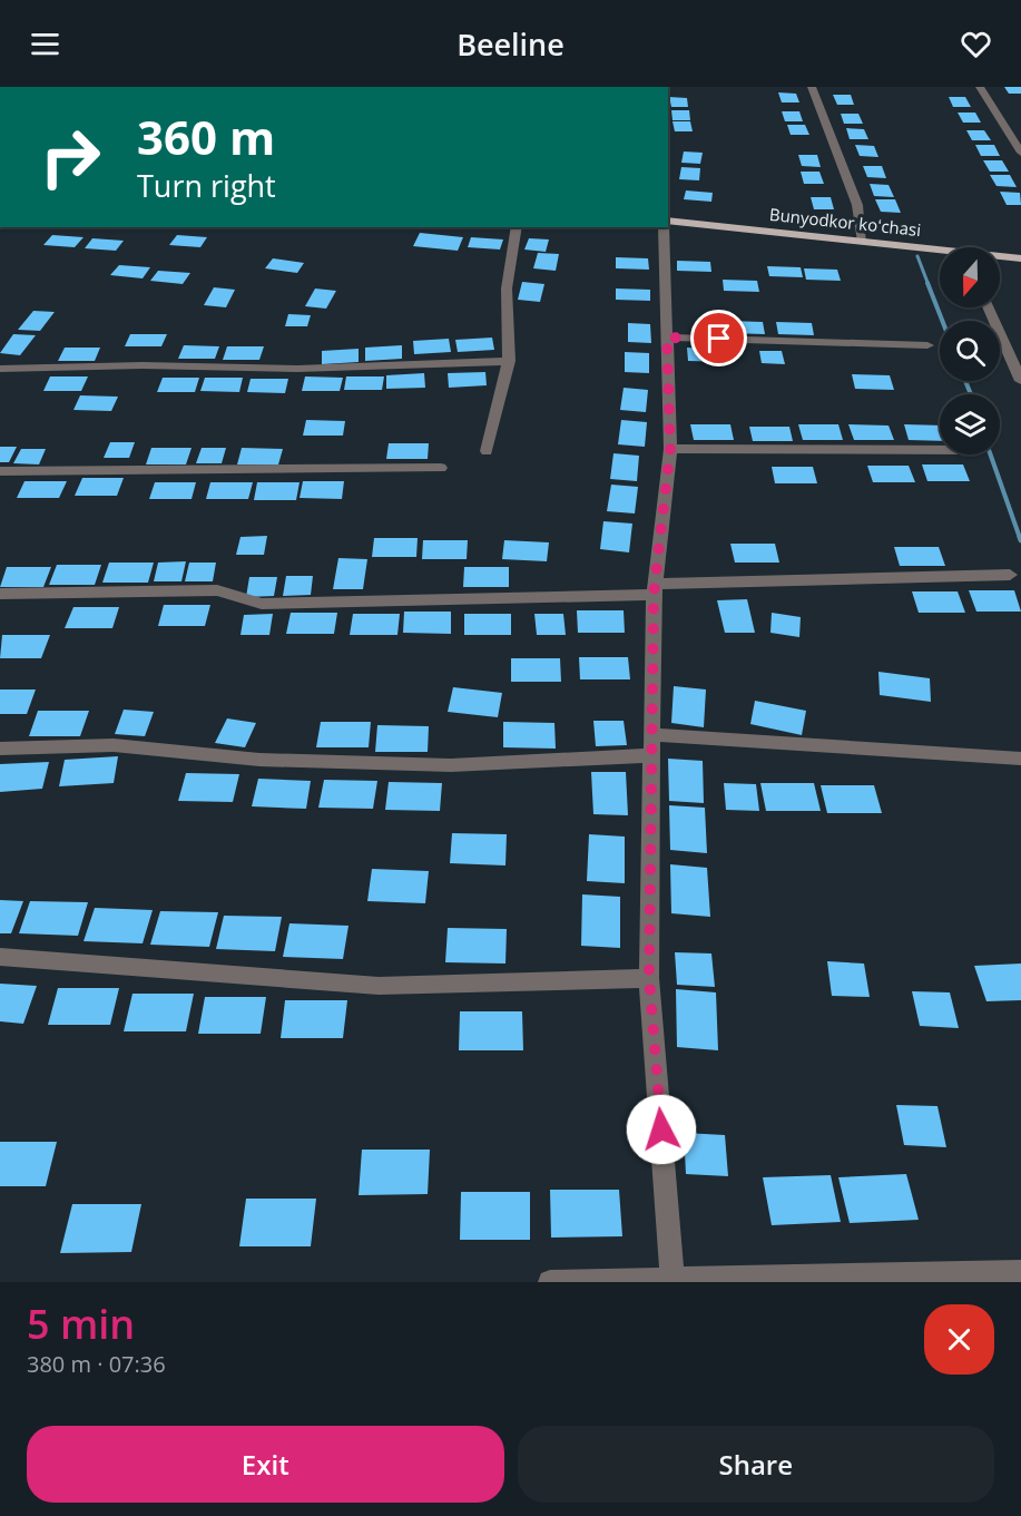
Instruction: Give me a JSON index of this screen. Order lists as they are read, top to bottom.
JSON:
{
  "streets": {
    "main road": ["Bunyodkor koʻchasi"]
  },
  "north": "bottom",
  "page": {
    "header": "Beeline",
    "turn": ["360 m", "Turn right"],
    "heading": ["5 min", "380 m · 07:36"],
    "buttons": ["Exit", "Share"]
  }
}
